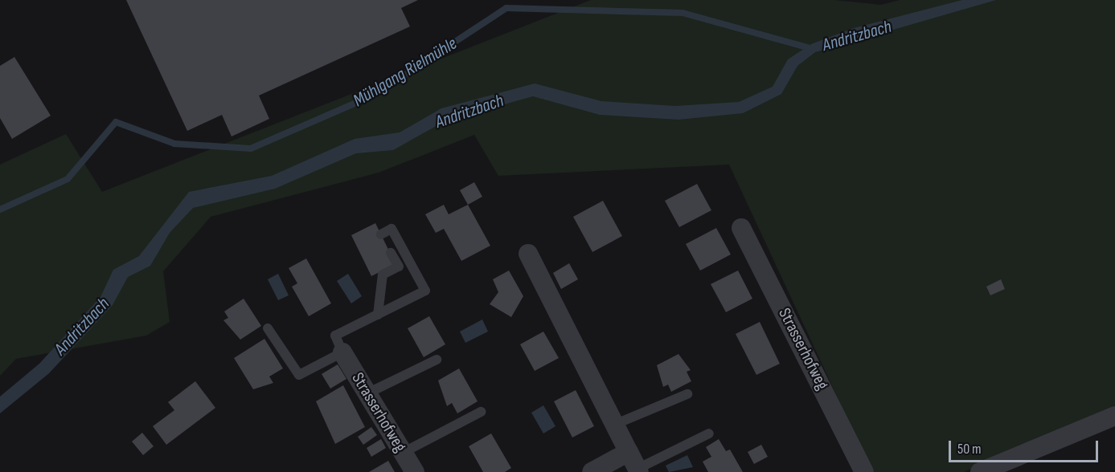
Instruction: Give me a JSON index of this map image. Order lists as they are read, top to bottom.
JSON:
{
  "streets": {
    "street": ["Strasserhofweg"]
  },
  "water": ["Andritzbach", "Mühlgang Rielmühle"],
  "scale_bar": "50 m"
}
